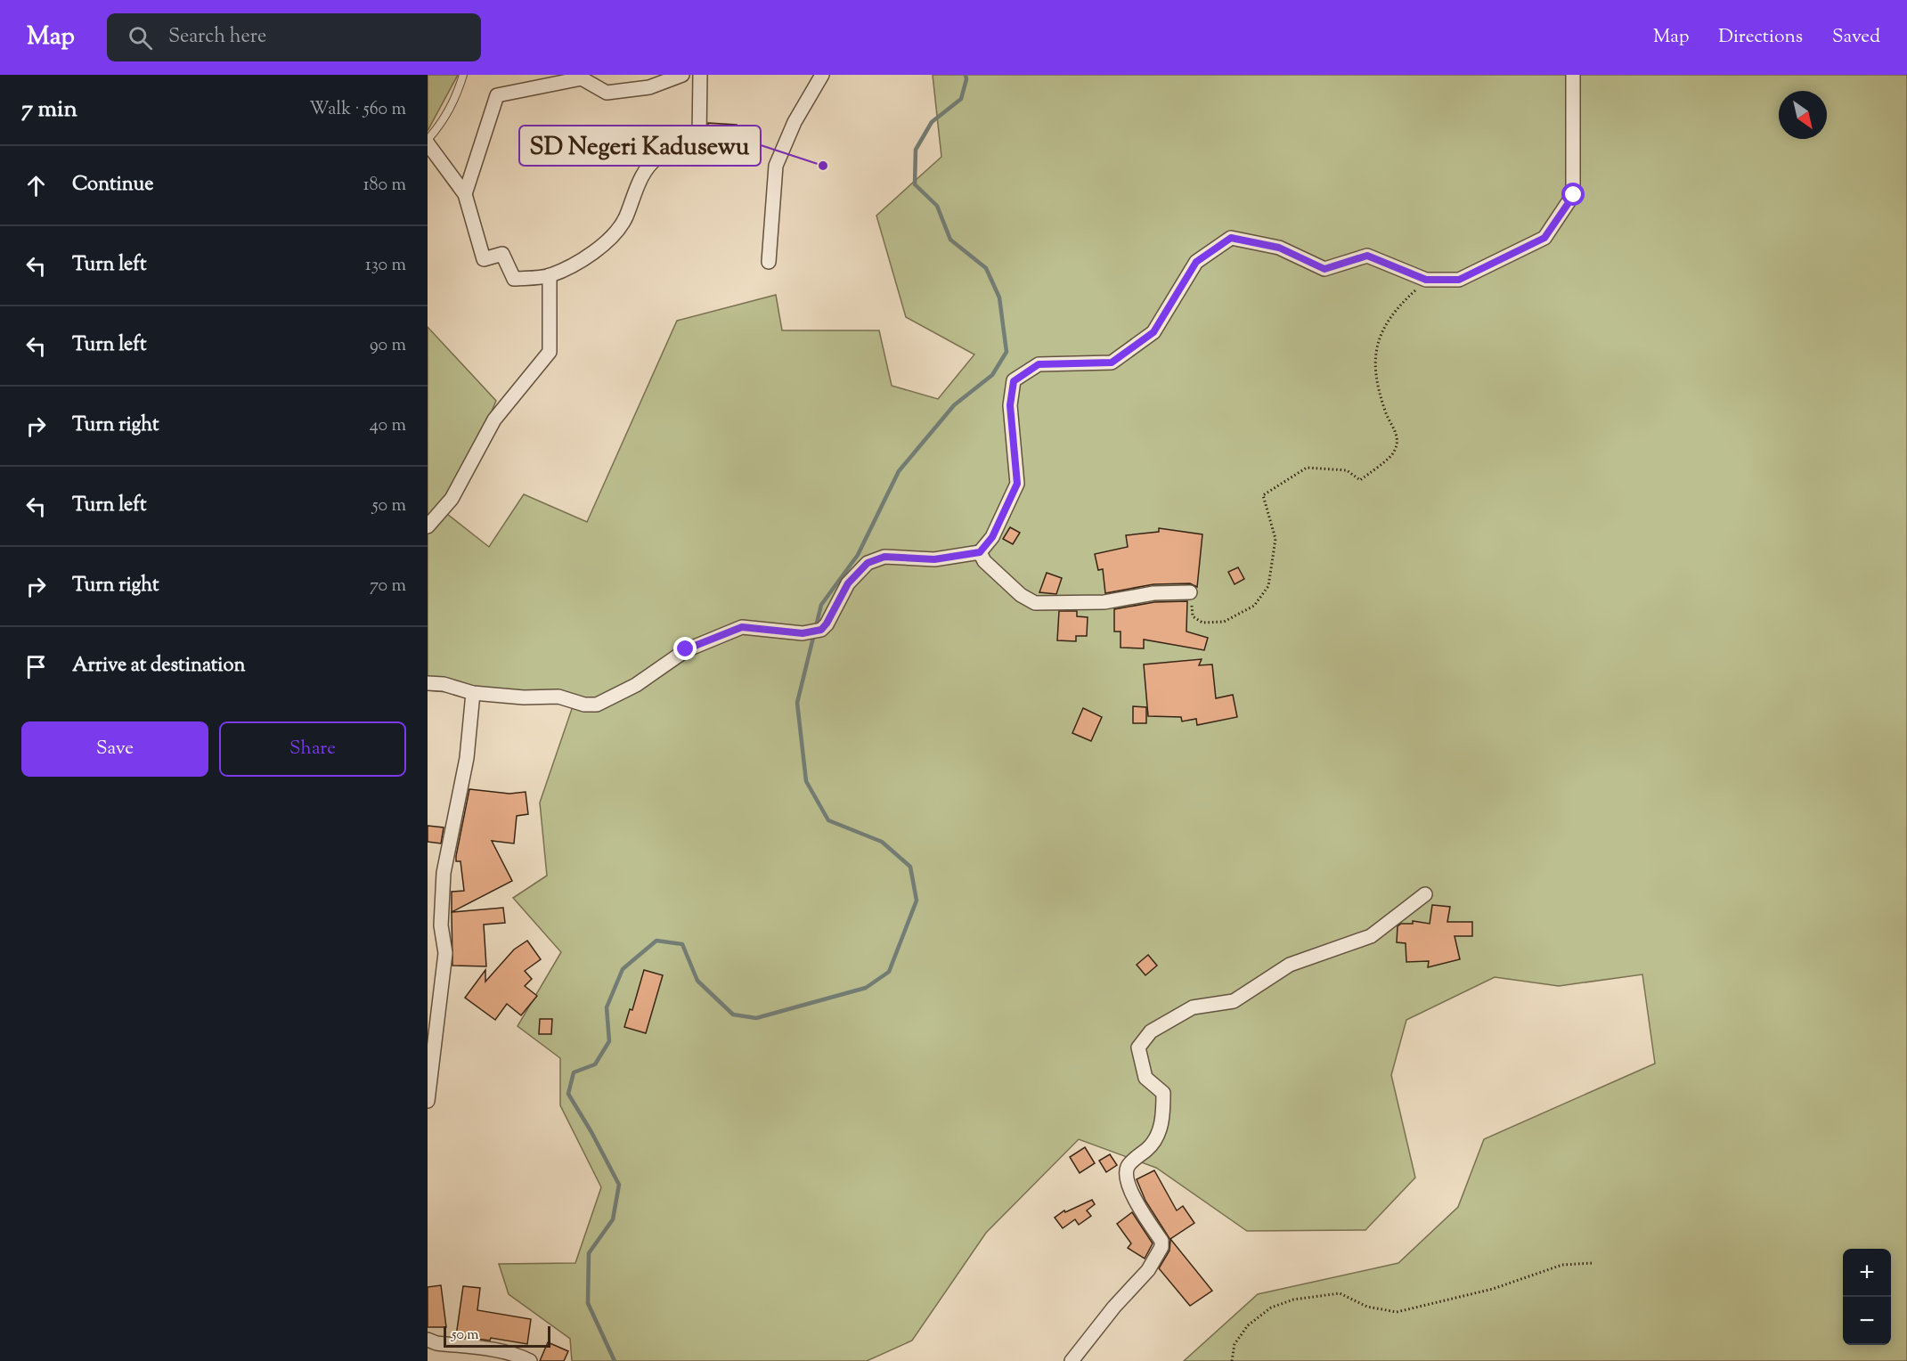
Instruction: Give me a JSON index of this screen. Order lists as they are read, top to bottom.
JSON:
{
  "places": ["SD Negeri Kadusewu"],
  "scale_bar": "50 m",
  "north": "bottom right",
  "page": {
    "header": "Map",
    "search": "Search here",
    "nav": ["Map", "Directions", "Saved"],
    "heading": ["7 min", "Walk · 560 m"],
    "list": [
      ["Continue", "180 m"],
      ["Turn left", "130 m"],
      ["Turn left", "90 m"],
      ["Turn right", "40 m"],
      ["Turn left", "50 m"],
      ["Turn right", "70 m"],
      "Arrive at destination"
    ],
    "buttons": ["Save", "Share"],
    "map_buttons": ["+", "−"],
    "scale": "50 m"
  }
}
